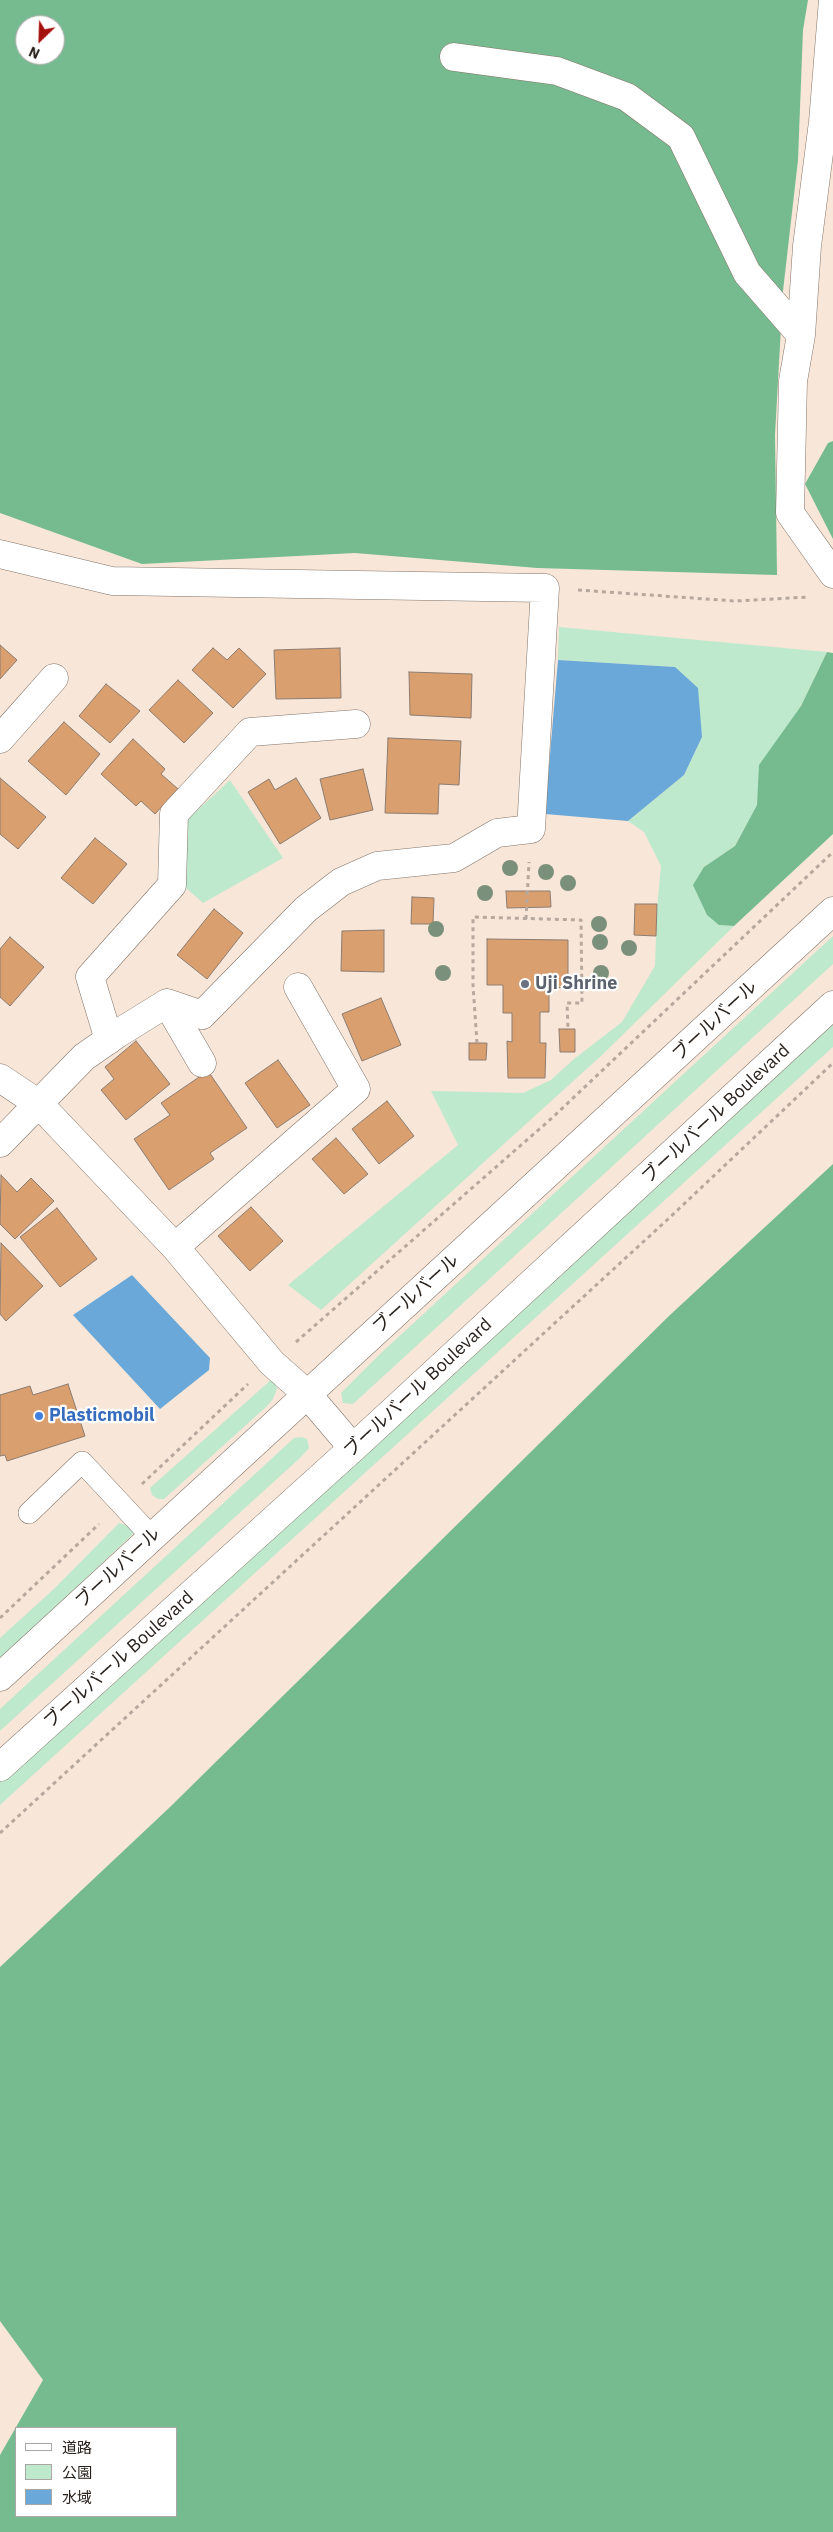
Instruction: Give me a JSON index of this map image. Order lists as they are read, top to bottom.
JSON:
{
  "streets": {
    "street": ["ブールバール", "ブールバール Boulevard"]
  },
  "places": ["Uji Shrine", "Plasticmobil"],
  "legend": ["道路", "公園", "水域"],
  "north": "bottom left"
}
